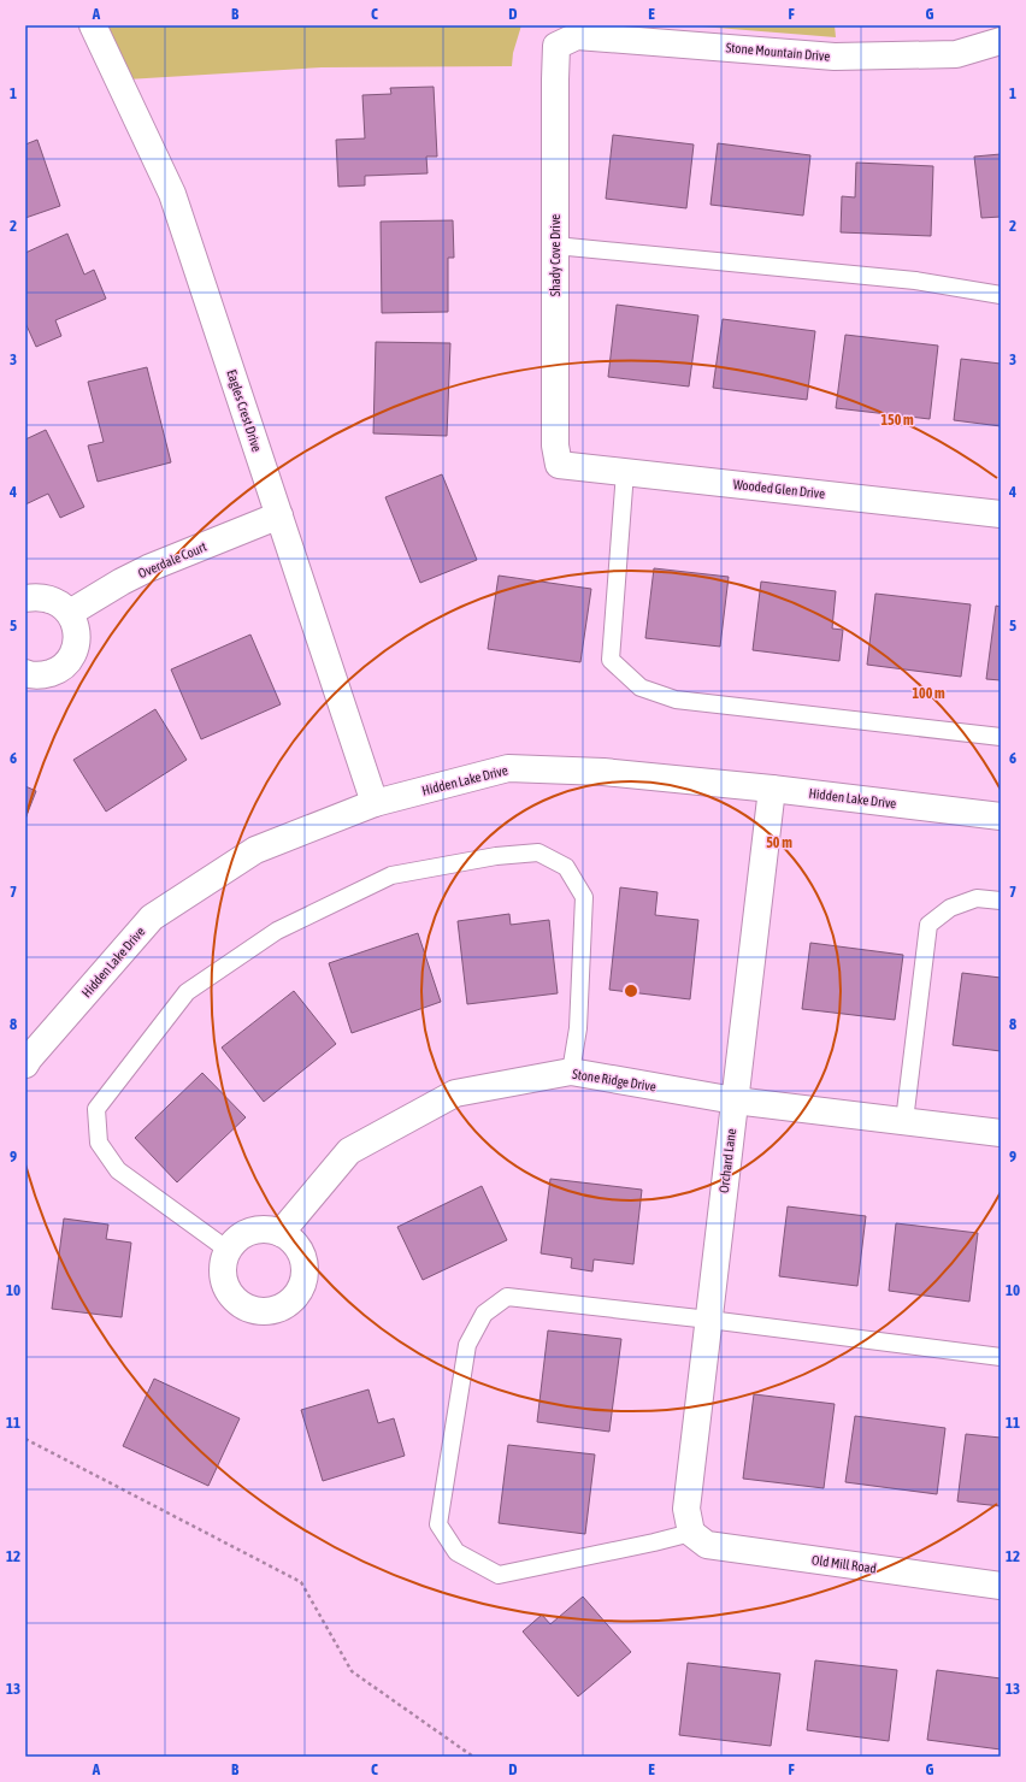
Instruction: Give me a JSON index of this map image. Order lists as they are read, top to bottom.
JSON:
{
  "streets": {
    "street": [
      "Stone Mountain Drive",
      "Shady Cove Drive",
      "Eagles Crest Drive",
      "Wooded Glen Drive",
      "Overdale Court",
      "Hidden Lake Drive",
      "Stone Ridge Drive",
      "Orchard Lane",
      "Old Mill Road"
    ]
  },
  "crossings": [
    ["Stone Mountain Drive", "Shady Cove Drive"],
    ["Shady Cove Drive", "Wooded Glen Drive"],
    ["Eagles Crest Drive", "Overdale Court"],
    ["Eagles Crest Drive", "Hidden Lake Drive"],
    ["Hidden Lake Drive", "Orchard Lane"],
    ["Stone Ridge Drive", "Orchard Lane"],
    ["Orchard Lane", "Old Mill Road"]
  ],
  "grid": {
    "columns": [
      "A",
      "B",
      "C",
      "D",
      "E",
      "F",
      "G"
    ],
    "rows": [
      "1",
      "2",
      "3",
      "4",
      "5",
      "6",
      "7",
      "8",
      "9",
      "10",
      "11",
      "12",
      "13"
    ]
  },
  "rings": ["150 m", "100 m", "50 m"]
}
